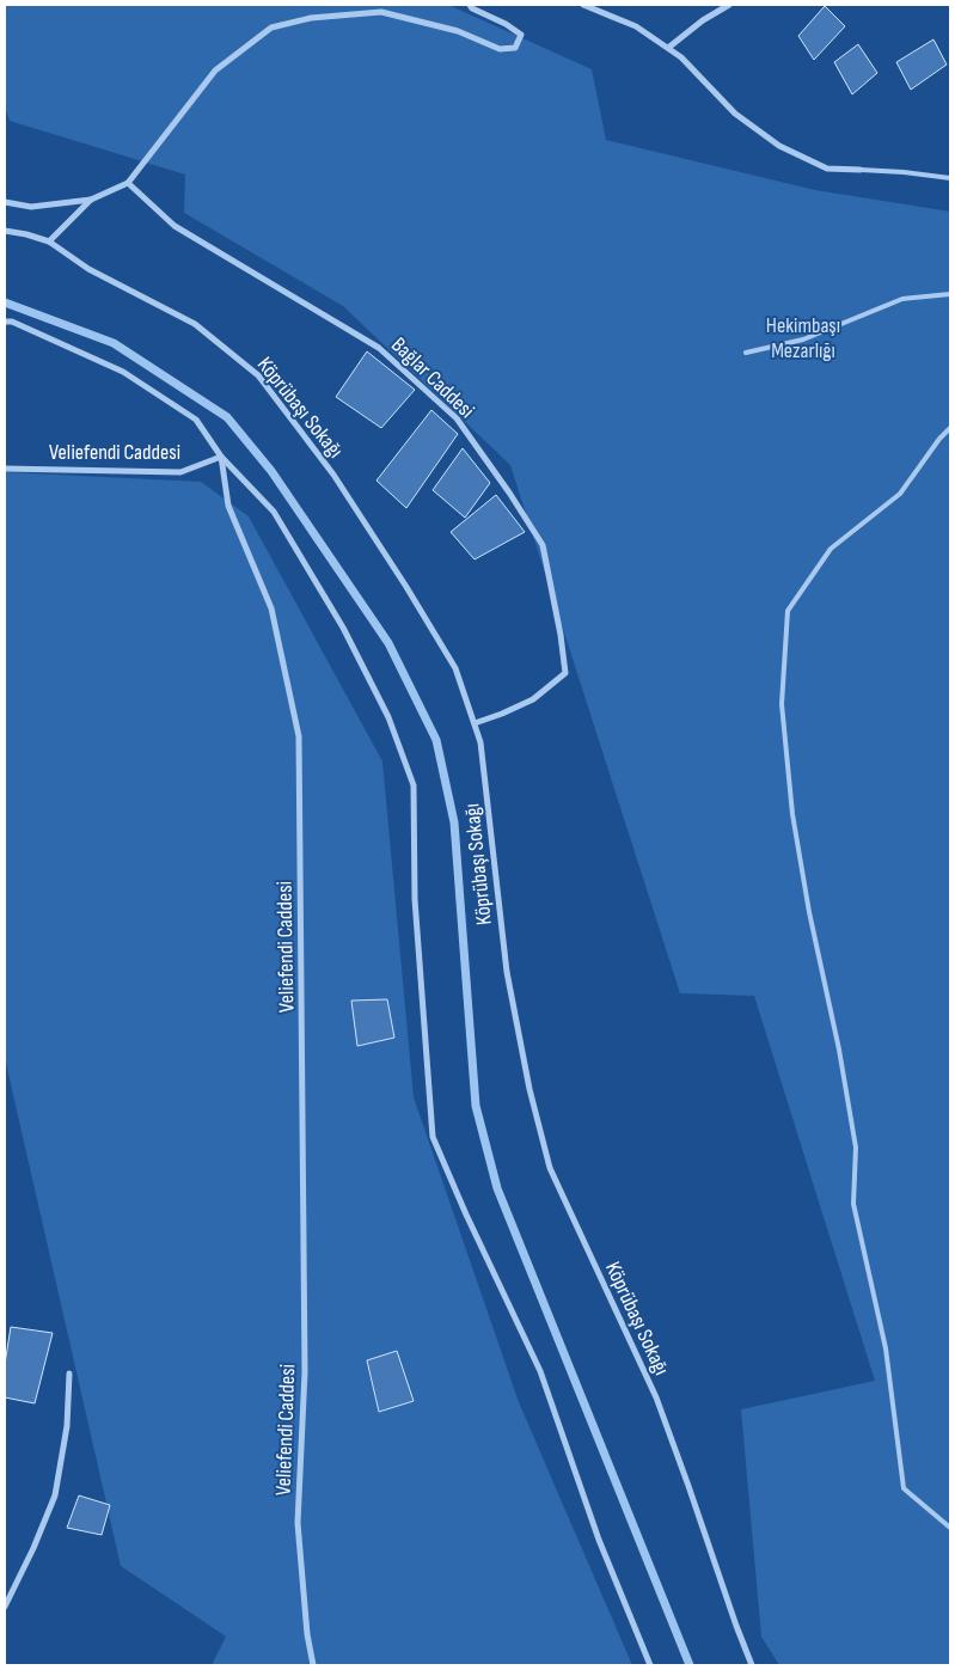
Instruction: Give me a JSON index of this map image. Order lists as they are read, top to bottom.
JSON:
{
  "streets": {
    "street": ["Bağlar Caddesi", "Köprübaşı Sokağı", "Veliefendi Caddesi"]
  },
  "crossings": [
    ["Bağlar Caddesi", "Köprübaşı Sokağı"]
  ],
  "parks": ["Hekimbaşı Mezarlığı"]
}
